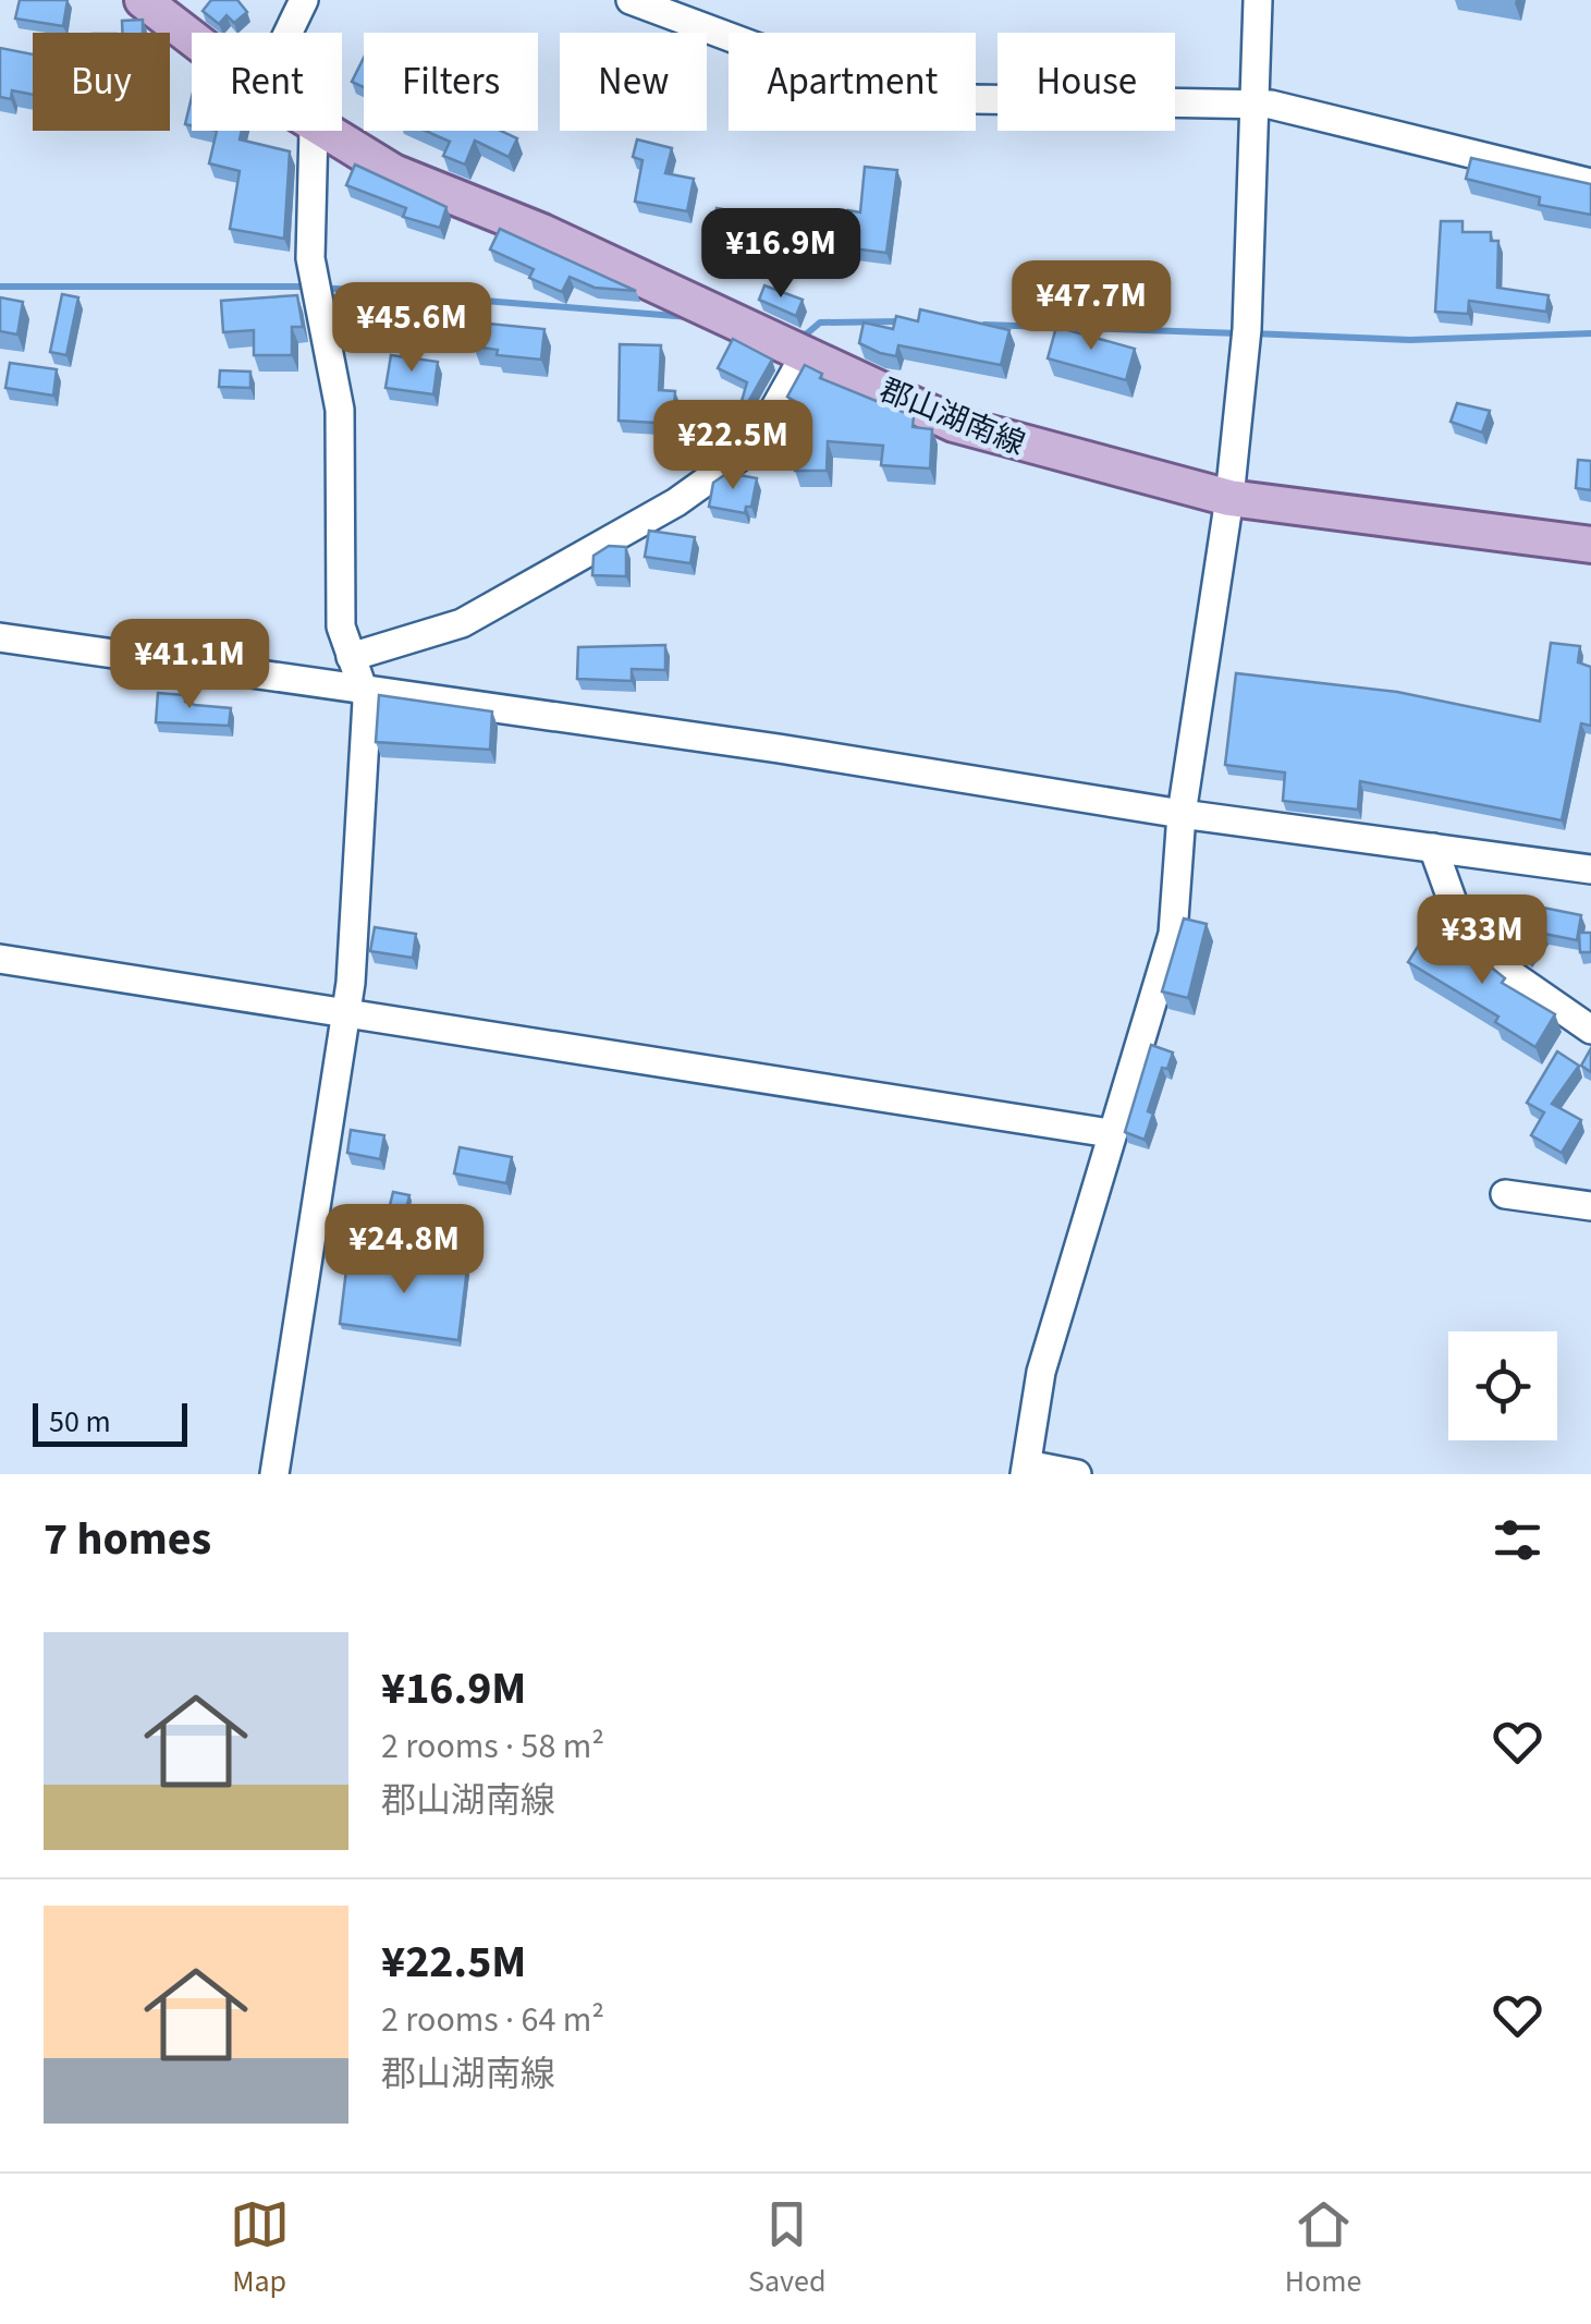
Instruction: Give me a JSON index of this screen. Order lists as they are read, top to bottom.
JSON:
{
  "streets": {
    "main road": ["郡山湖南線"]
  },
  "scale_bar": "50 m",
  "page": {
    "chip": [
      "Buy",
      "Rent",
      "Filters",
      "New",
      "Apartment",
      "House"
    ],
    "price": [
      "¥16.9M",
      "¥47.7M",
      "¥45.6M",
      "¥22.5M",
      "¥41.1M",
      "¥33M",
      "¥24.8M"
    ],
    "scale": "50 m",
    "heading": "7 homes",
    "list": [
      {
        "name": "¥16.9M",
        "note": "2 rooms · 58 m² · 郡山湖南線"
      },
      {
        "name": "¥22.5M",
        "note": "2 rooms · 64 m² · 郡山湖南線"
      }
    ],
    "tabs": ["Map", "Saved", "Home"]
  }
}
